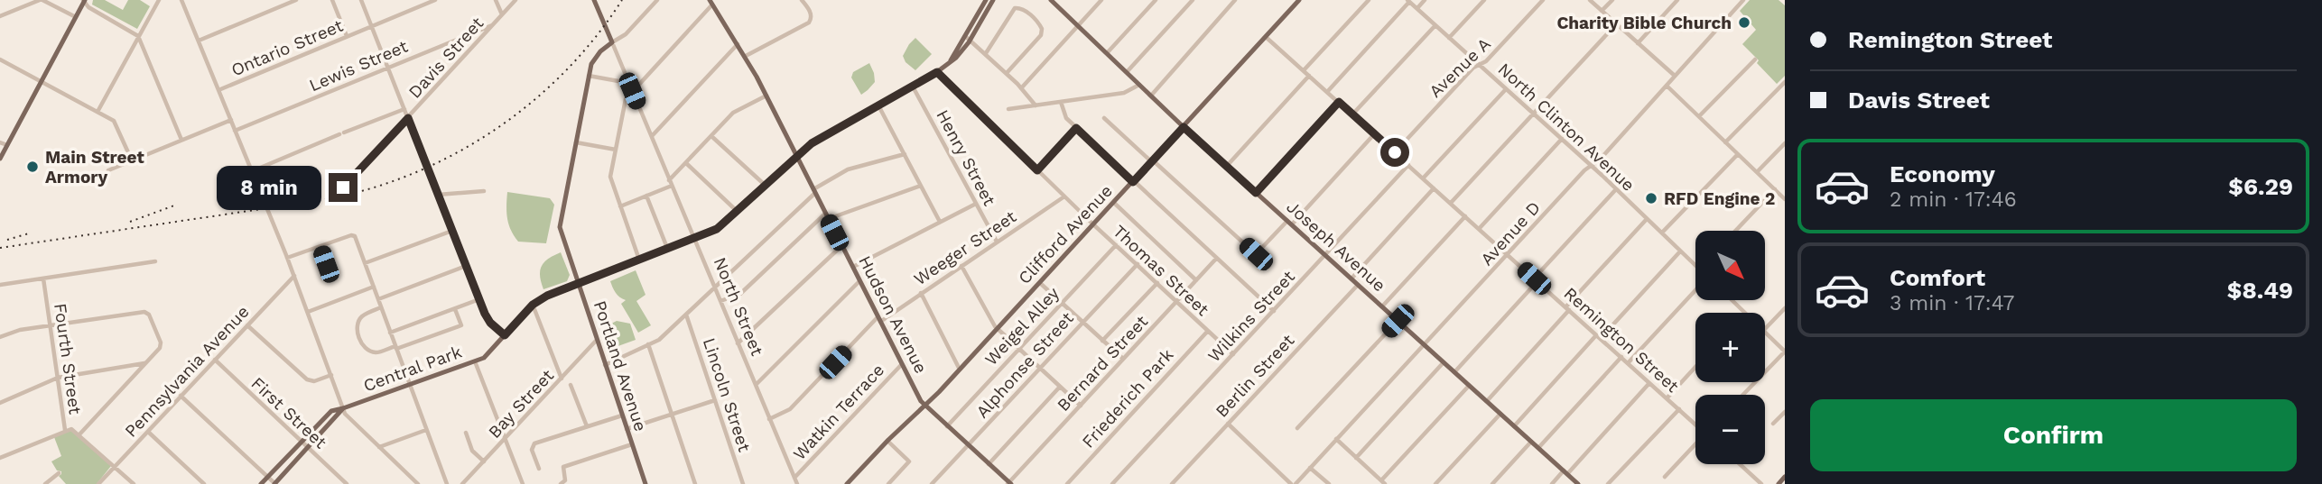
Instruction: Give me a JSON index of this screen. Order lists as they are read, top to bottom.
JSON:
{
  "streets": {
    "main road": [
      "Clifford Avenue",
      "Joseph Avenue",
      "North Street",
      "Hudson Avenue",
      "Portland Avenue",
      "Central Park"
    ],
    "street": [
      "Ontario Street",
      "Davis Street",
      "Lewis Street",
      "Avenue A",
      "North Clinton Avenue",
      "Henry Street",
      "Avenue D",
      "Weeger Street",
      "Thomas Street",
      "Wilkins Street",
      "Weigel Alley",
      "Remington Street",
      "Fourth Street",
      "Bernard Street",
      "Alphonse Street",
      "Pennsylvania Avenue",
      "Berlin Street",
      "Lincoln Street",
      "Friederich Park",
      "Bay Street",
      "Watkin Terrace",
      "First Street"
    ]
  },
  "crossings": [
    ["Davis Street", "Lewis Street"],
    ["Avenue A", "North Clinton Avenue"],
    ["Avenue A", "Remington Street"],
    ["North Clinton Avenue", "Avenue D"],
    ["Henry Street", "Weeger Street"],
    ["Henry Street", "Central Park"],
    ["Avenue D", "Joseph Avenue"],
    ["Avenue D", "Remington Street"],
    ["Clifford Avenue", "Joseph Avenue"],
    ["Clifford Avenue", "Thomas Street"],
    ["Clifford Avenue", "Hudson Avenue"],
    ["Clifford Avenue", "Remington Street"],
    ["Joseph Avenue", "Wilkins Street"],
    ["Joseph Avenue", "Berlin Street"],
    ["Weeger Street", "Thomas Street"],
    ["Weeger Street", "North Street"],
    ["Weeger Street", "Hudson Avenue"],
    ["Thomas Street", "Wilkins Street"],
    ["Thomas Street", "Weigel Alley"],
    ["Thomas Street", "Bernard Street"],
    ["Thomas Street", "Alphonse Street"],
    ["Thomas Street", "Central Park"],
    ["Thomas Street", "Friederich Park"],
    ["North Street", "Portland Avenue"],
    ["North Street", "Central Park"],
    ["North Street", "Watkin Terrace"],
    ["Hudson Avenue", "Weigel Alley"],
    ["Hudson Avenue", "Bernard Street"],
    ["Hudson Avenue", "Alphonse Street"],
    ["Hudson Avenue", "Central Park"],
    ["Hudson Avenue", "Watkin Terrace"],
    ["Wilkins Street", "Remington Street"],
    ["Fourth Street", "Pennsylvania Avenue"],
    ["Portland Avenue", "Central Park"],
    ["Portland Avenue", "Bay Street"],
    ["Central Park", "First Street"],
    ["Pennsylvania Avenue", "First Street"]
  ],
  "places": ["Charity Bible Church", "Main Street Armory", "RFD Engine 2"],
  "north": "bottom right",
  "page": {
    "banner": ["Remington Street", "Davis Street"],
    "list": [
      {
        "name": "Economy",
        "note": "2 min · 17:46",
        "value": "$6.29"
      },
      {
        "name": "Comfort",
        "note": "3 min · 17:47",
        "value": "$8.49"
      }
    ],
    "bubble": "8 min",
    "map_buttons": ["+", "−"],
    "buttons": "Confirm"
  }
}
